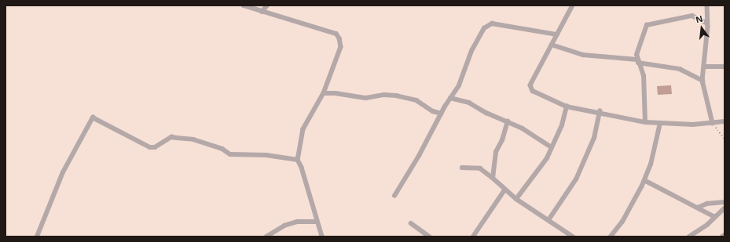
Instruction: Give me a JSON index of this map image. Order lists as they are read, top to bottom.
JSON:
{
  "north": "top"
}
